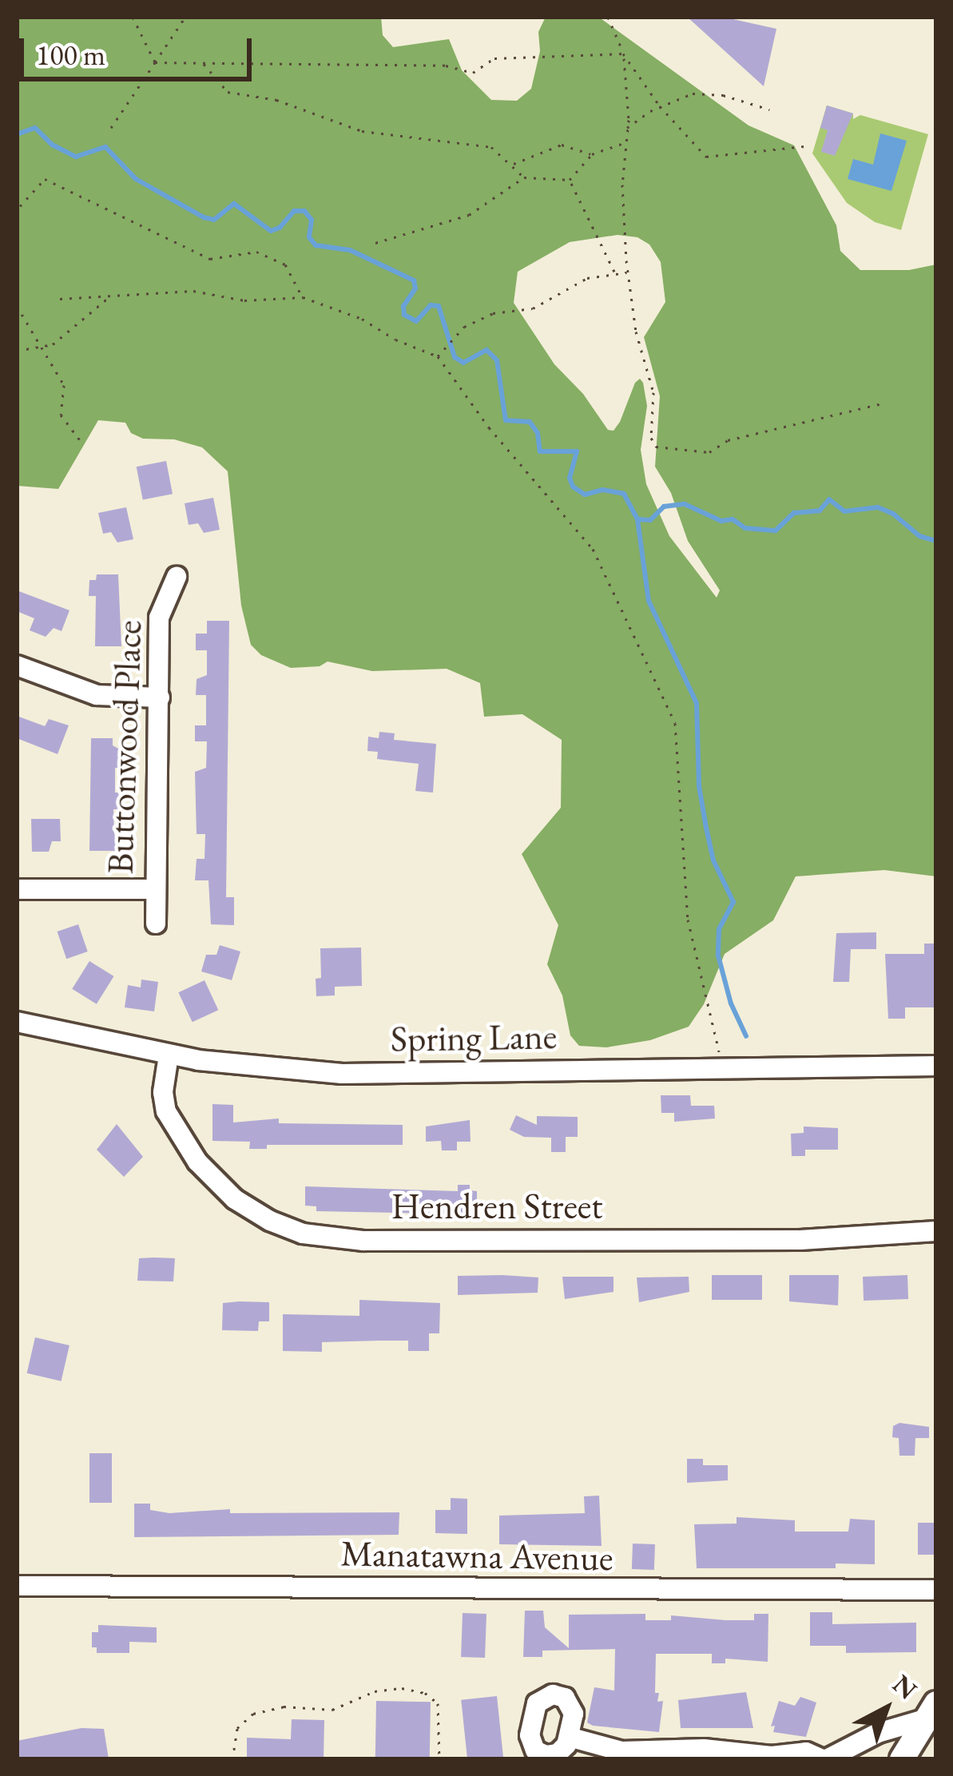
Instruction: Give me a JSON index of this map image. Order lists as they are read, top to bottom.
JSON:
{
  "streets": {
    "street": [
      "Buttonwood Place",
      "Spring Lane",
      "Hendren Street",
      "Manatawna Avenue"
    ]
  },
  "crossings": [
    ["Spring Lane", "Hendren Street"]
  ],
  "scale_bar": "100 m",
  "north": "top right"
}
